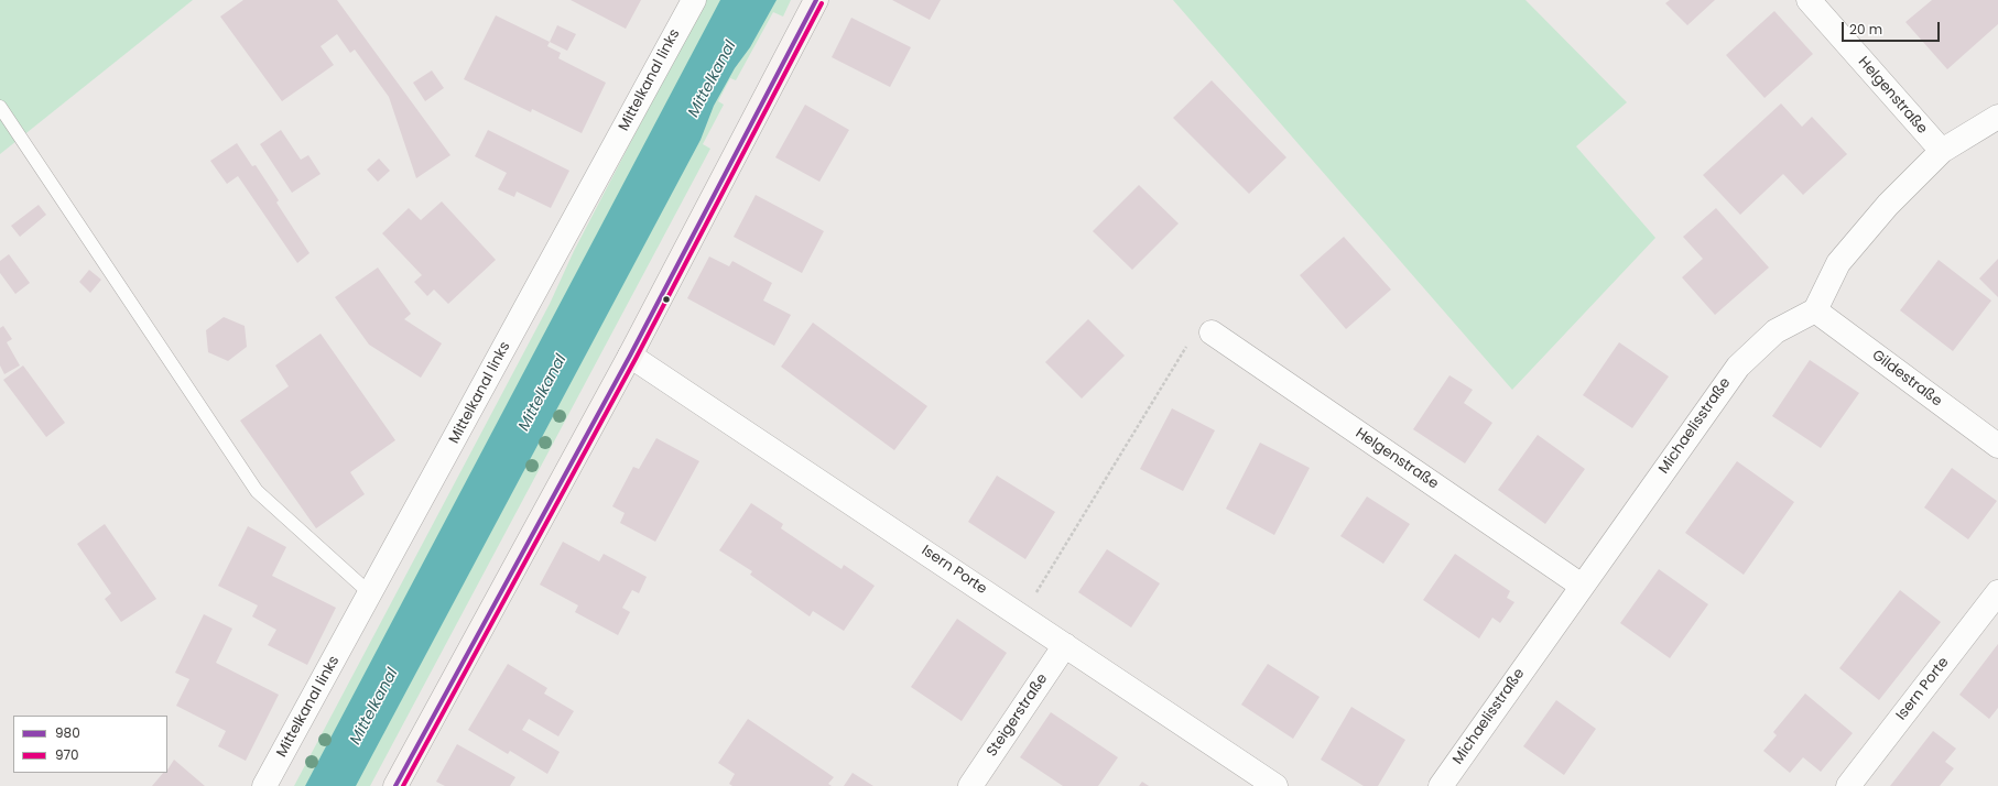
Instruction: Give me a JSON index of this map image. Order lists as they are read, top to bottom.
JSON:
{
  "streets": {
    "street": [
      "Mittelkanal links",
      "Helgenstraße",
      "Gildestraße",
      "Michaelisstraße",
      "Isern Porte",
      "Steigerstraße"
    ]
  },
  "crossings": [
    ["Helgenstraße", "Michaelisstraße"],
    ["Gildestraße", "Michaelisstraße"],
    ["Isern Porte", "Steigerstraße"]
  ],
  "water": ["Mittelkanal"],
  "lines": ["transit line 980", "transit line 970"],
  "legend": ["980", "970"],
  "scale_bar": "20 m"
}
